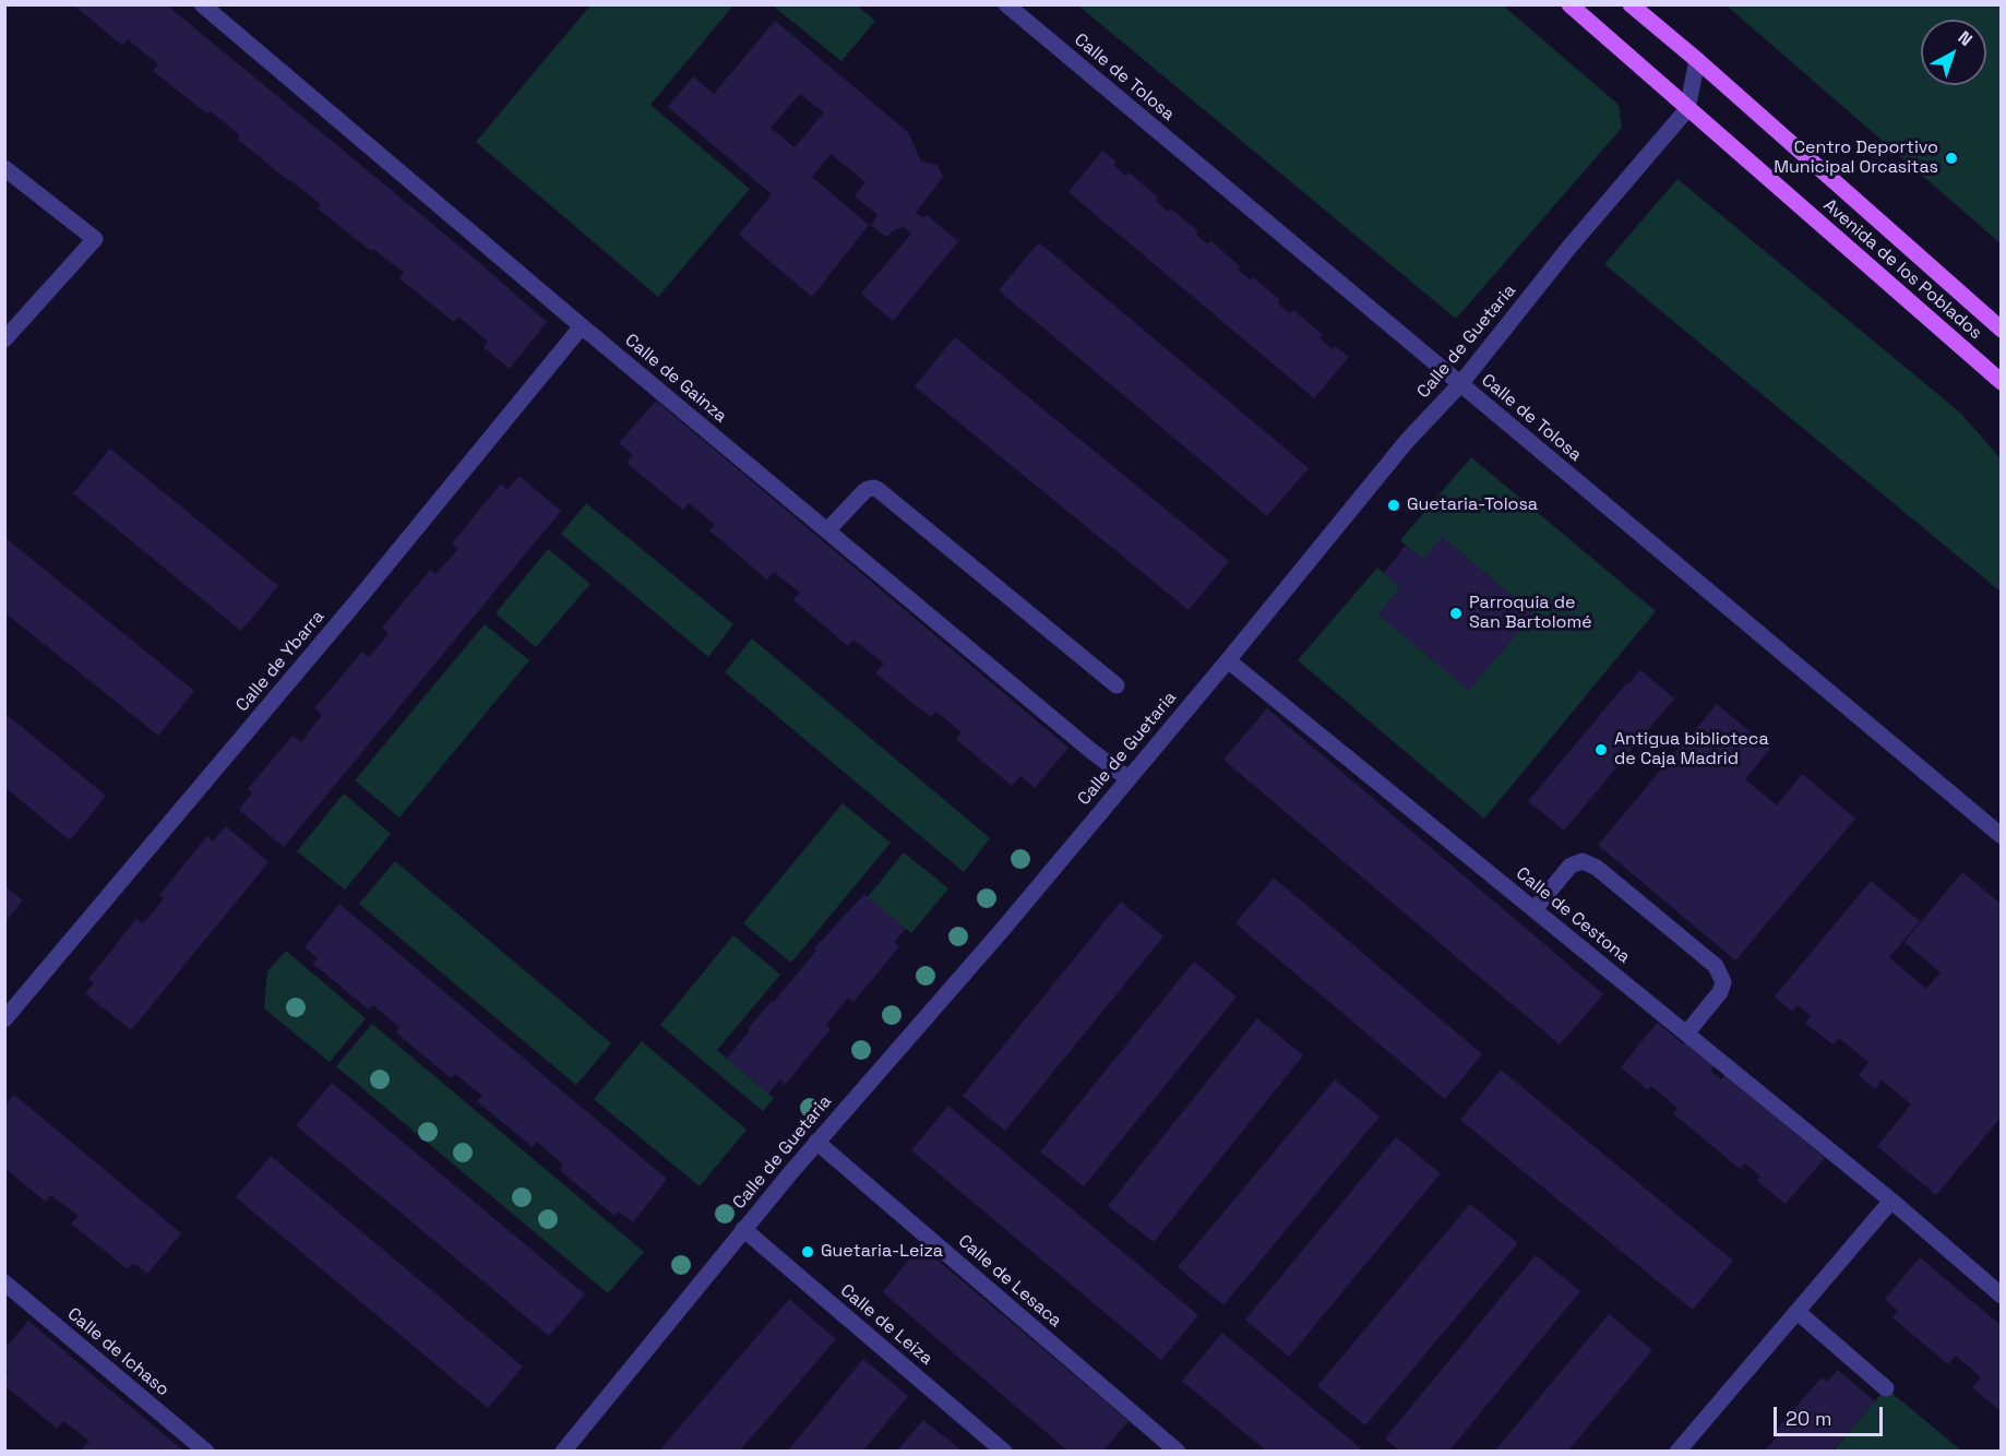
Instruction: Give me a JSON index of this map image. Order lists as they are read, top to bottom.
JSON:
{
  "streets": {
    "main road": ["Avenida de los Poblados"],
    "street": [
      "Calle de Tolosa",
      "Calle de Guetaria",
      "Calle de Gainza",
      "Calle de Ybarra",
      "Calle de Cestona",
      "Calle de Lesaca",
      "Calle de Leiza",
      "Calle de Ichaso"
    ]
  },
  "crossings": [
    ["Calle de Tolosa", "Calle de Guetaria"],
    ["Avenida de los Poblados", "Calle de Guetaria"],
    ["Calle de Guetaria", "Calle de Gainza"],
    ["Calle de Guetaria", "Calle de Cestona"],
    ["Calle de Guetaria", "Calle de Lesaca"],
    ["Calle de Guetaria", "Calle de Leiza"],
    ["Calle de Gainza", "Calle de Ybarra"]
  ],
  "places": [
    "Centro Deportivo Municipal Orcasitas",
    "Guetaria-Tolosa",
    "Parroquia de San Bartolomé",
    "Antigua biblioteca de Caja Madrid",
    "Guetaria-Leiza"
  ],
  "scale_bar": "20 m",
  "north": "top right"
}
